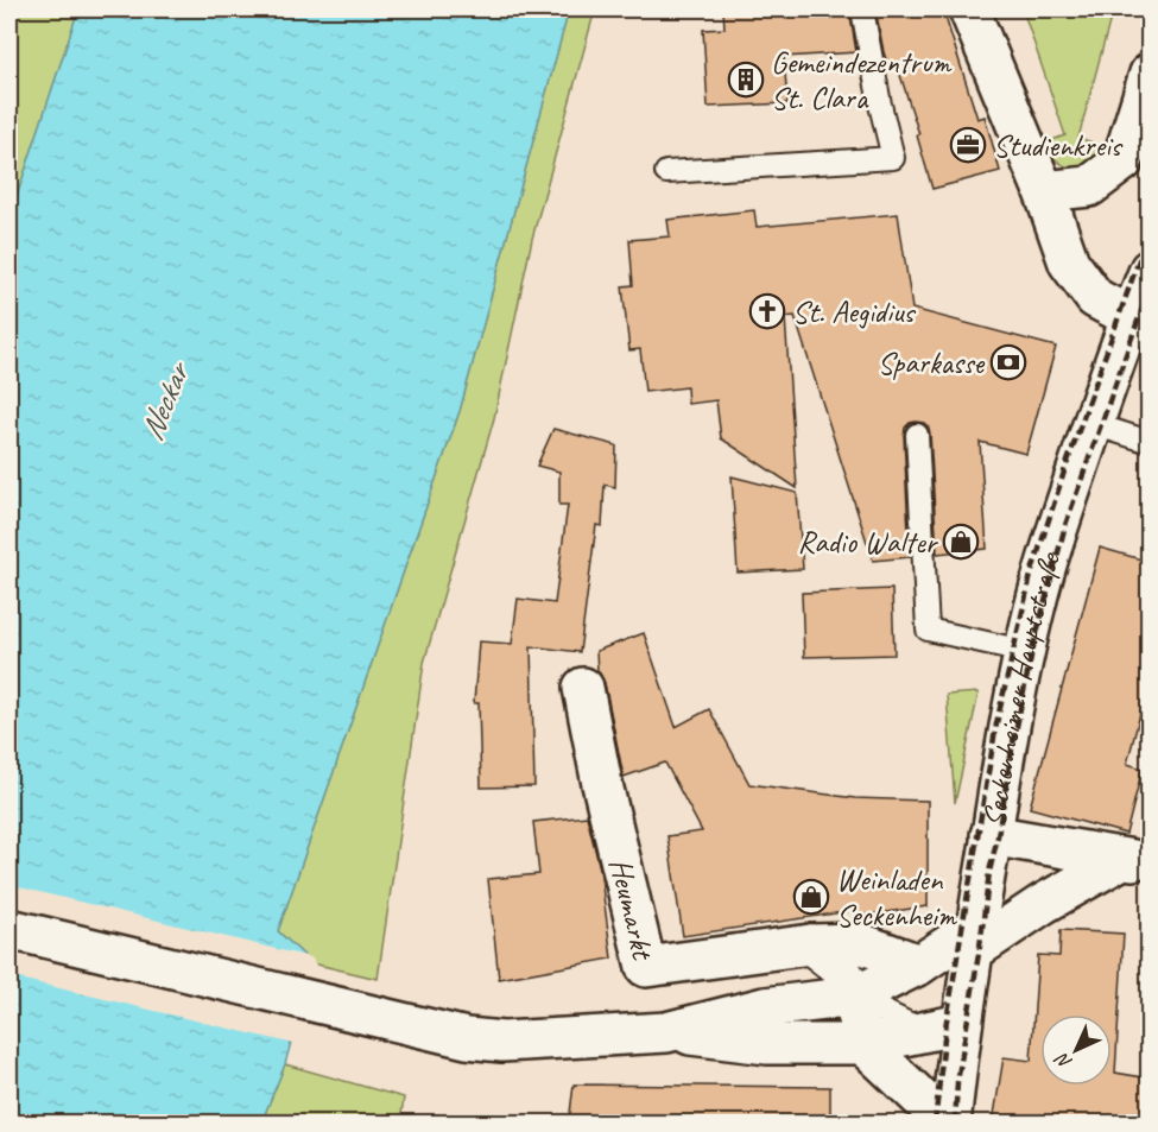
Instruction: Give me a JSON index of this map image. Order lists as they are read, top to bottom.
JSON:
{
  "streets": {
    "main road": ["Seckenheimer Hauptstraße", "Heumarkt"]
  },
  "water": ["Neckar"],
  "places": {
    "building": ["Gemeindezentrum St. Clara"],
    "office": ["Studienkreis"],
    "church": ["St. Aegidius"],
    "bank": ["Sparkasse"],
    "shop": ["Radio Walter", "Weinladen Seckenheim"]
  },
  "north": "bottom left"
}
